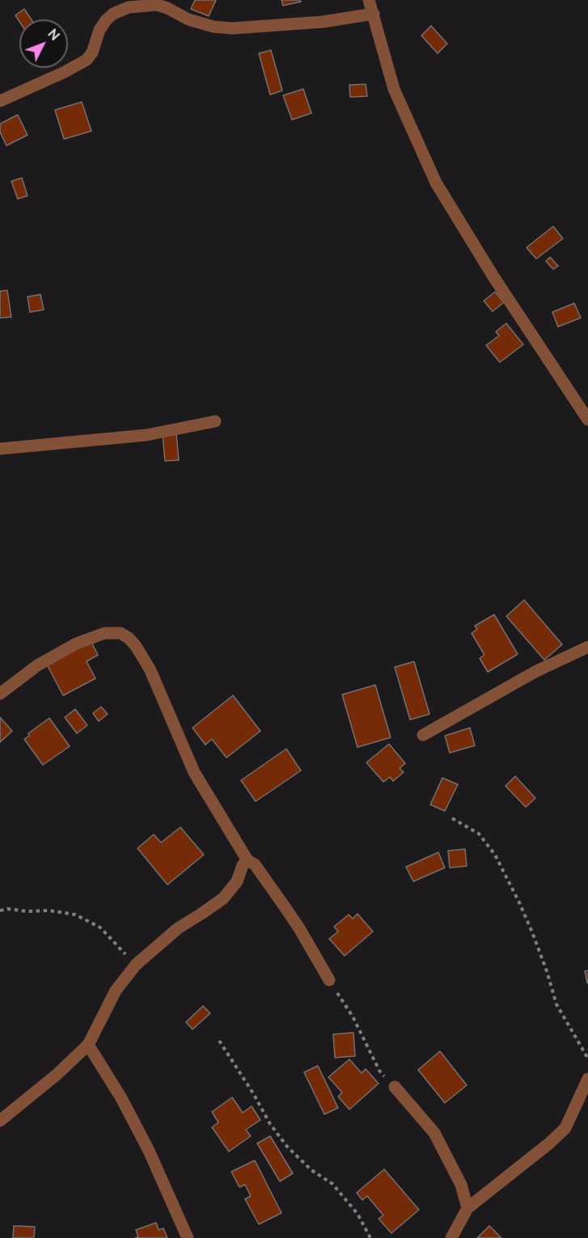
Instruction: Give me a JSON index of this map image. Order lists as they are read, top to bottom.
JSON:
{
  "north": "top right"
}
